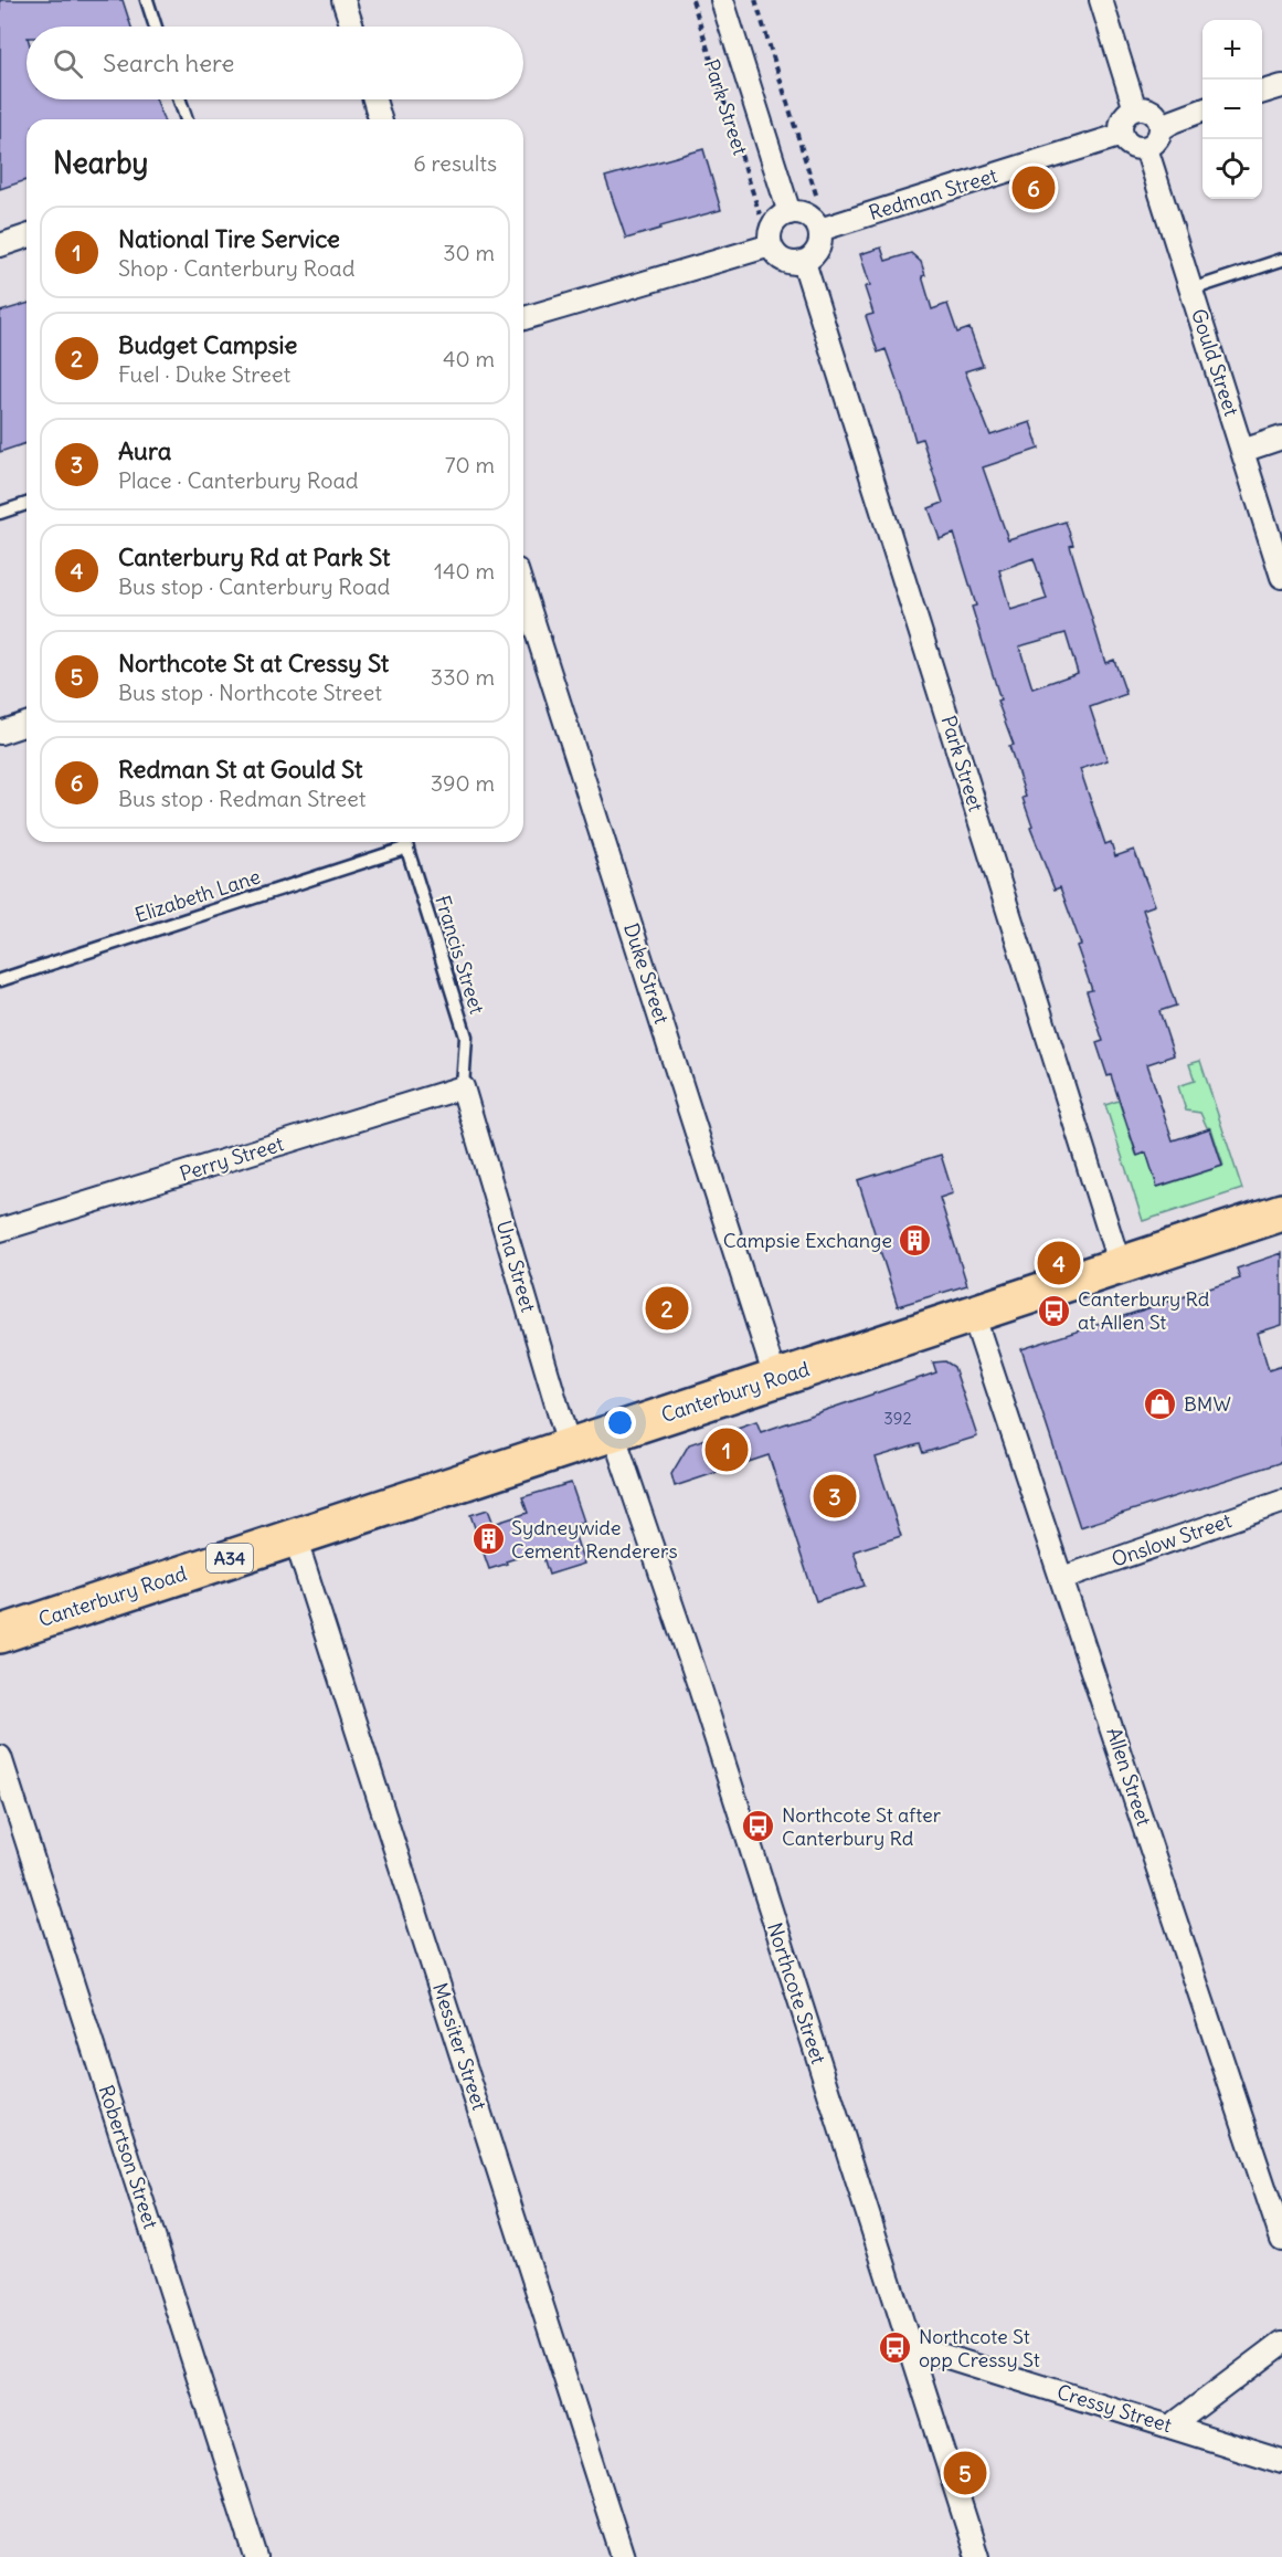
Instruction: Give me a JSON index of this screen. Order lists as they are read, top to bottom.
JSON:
{
  "streets": {
    "highway": ["Canterbury Road", "A34"],
    "street": [
      "Park Street",
      "Redman Street",
      "Gould Street",
      "Duke Street",
      "Perry Street",
      "Una Street",
      "Onslow Street",
      "Allen Street",
      "Northcote Street",
      "Messiter Street",
      "Robertson Street",
      "Cressy Street"
    ],
    "lane": ["Elizabeth Lane", "Francis Street"]
  },
  "crossings": [
    ["Park Street", "Redman Street"],
    ["Park Street", "Canterbury Road"],
    ["Redman Street", "Gould Street"],
    ["Elizabeth Lane", "Francis Street"],
    ["Francis Street", "Perry Street"],
    ["Francis Street", "Una Street"],
    ["Duke Street", "Canterbury Road"],
    ["Perry Street", "Una Street"],
    ["Una Street", "Canterbury Road"],
    ["Canterbury Road", "Allen Street"],
    ["Canterbury Road", "Northcote Street"],
    ["Canterbury Road", "Messiter Street"],
    ["Onslow Street", "Allen Street"],
    ["Northcote Street", "Cressy Street"]
  ],
  "places": {
    "building": ["Campsie Exchange", "Sydneywide Cement Renderers"],
    "bus stop": ["Canterbury Rd at Allen St", "Northcote St after Canterbury Rd", "Northcote St opp Cressy St"],
    "shop": ["BMW"]
  },
  "house_numbers": ["392"],
  "page": {
    "map_buttons": ["+", "−"],
    "search": "Search here",
    "heading": ["Nearby", "6 results"],
    "pins": [
      "6",
      "4",
      "2",
      "1",
      "3",
      "5"
    ],
    "list": [
      {
        "mark": "1",
        "name": "National Tire Service",
        "note": "Shop · Canterbury Road",
        "value": "30 m"
      },
      {
        "mark": "2",
        "name": "Budget Campsie",
        "note": "Fuel · Duke Street",
        "value": "40 m"
      },
      {
        "mark": "3",
        "name": "Aura",
        "note": "Place · Canterbury Road",
        "value": "70 m"
      },
      {
        "mark": "4",
        "name": "Canterbury Rd at Park St",
        "note": "Bus stop · Canterbury Road",
        "value": "140 m"
      },
      {
        "mark": "5",
        "name": "Northcote St at Cressy St",
        "note": "Bus stop · Northcote Street",
        "value": "330 m"
      },
      {
        "mark": "6",
        "name": "Redman St at Gould St",
        "note": "Bus stop · Redman Street",
        "value": "390 m"
      }
    ]
  }
}
